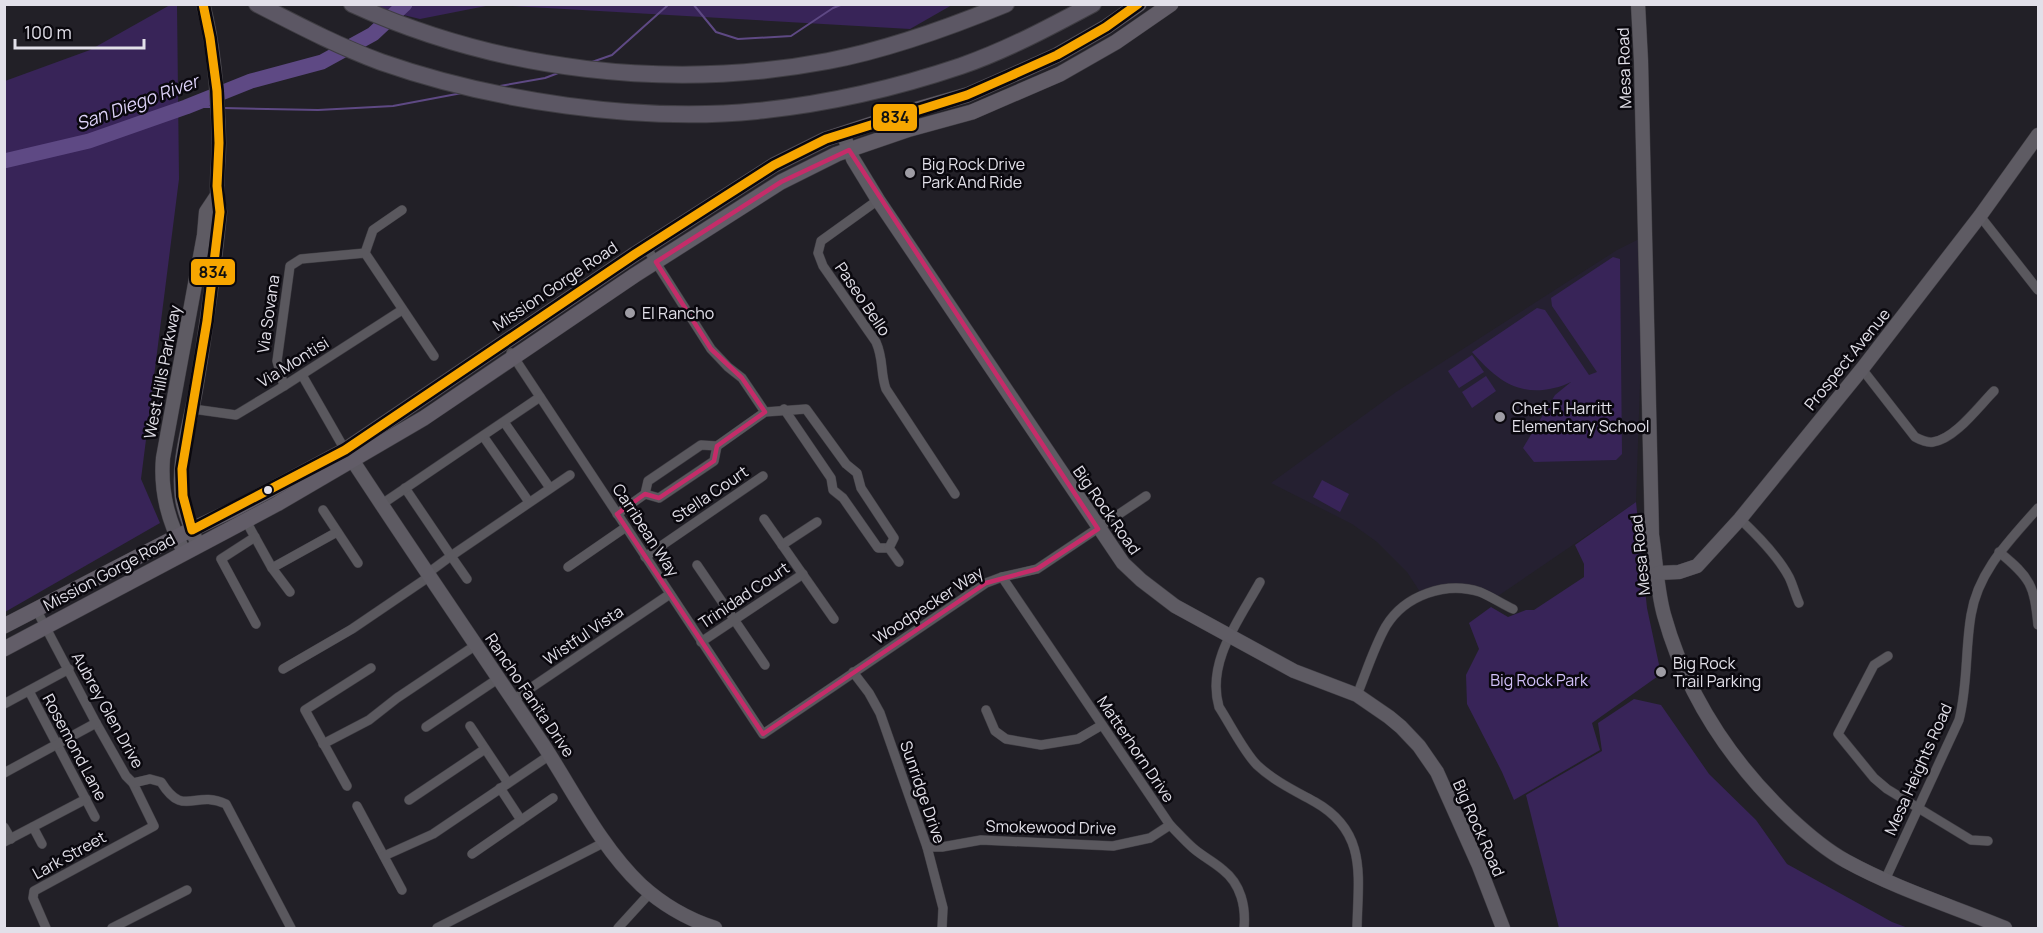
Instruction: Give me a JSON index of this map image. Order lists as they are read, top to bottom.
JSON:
{
  "streets": {
    "main road": ["Mission Gorge Road"],
    "street": [
      "Mesa Road",
      "Paseo Bello",
      "Via Sovana",
      "Prospect Avenue",
      "Via Montisi",
      "West Hills Parkway",
      "Stella Court",
      "Big Rock Road",
      "Carribean Way",
      "Trinidad Court",
      "Woodpecker Way",
      "Wistful Vista",
      "Rancho Fanita Drive",
      "Aubrey Glen Drive",
      "Rosemond Lane",
      "Matterhorn Drive",
      "Mesa Heights Road",
      "Sunridge Drive",
      "Smokewood Drive",
      "Lark Street"
    ]
  },
  "crossings": [
    ["Mesa Road", "Prospect Avenue"],
    ["Mesa Road", "Mesa Heights Road"],
    ["Mission Gorge Road", "West Hills Parkway"],
    ["Mission Gorge Road", "Big Rock Road"],
    ["Mission Gorge Road", "Carribean Way"],
    ["Mission Gorge Road", "Rancho Fanita Drive"],
    ["Mission Gorge Road", "Aubrey Glen Drive"],
    ["Paseo Bello", "Big Rock Road"],
    ["Via Sovana", "Via Montisi"],
    ["Via Montisi", "West Hills Parkway"],
    ["Stella Court", "Carribean Way"],
    ["Big Rock Road", "Woodpecker Way"],
    ["Carribean Way", "Trinidad Court"],
    ["Carribean Way", "Woodpecker Way"],
    ["Carribean Way", "Wistful Vista"],
    ["Woodpecker Way", "Matterhorn Drive"],
    ["Woodpecker Way", "Sunridge Drive"],
    ["Wistful Vista", "Rancho Fanita Drive"],
    ["Aubrey Glen Drive", "Lark Street"],
    ["Matterhorn Drive", "Smokewood Drive"],
    ["Sunridge Drive", "Smokewood Drive"]
  ],
  "water": ["San Diego River"],
  "parks": ["Big Rock Park"],
  "places": [
    "Big Rock Drive Park And Ride",
    "El Rancho",
    "Chet F. Harritt Elementary School",
    "Big Rock Trail Parking"
  ],
  "lines": ["transit line 834"],
  "scale_bar": "100 m"
}
